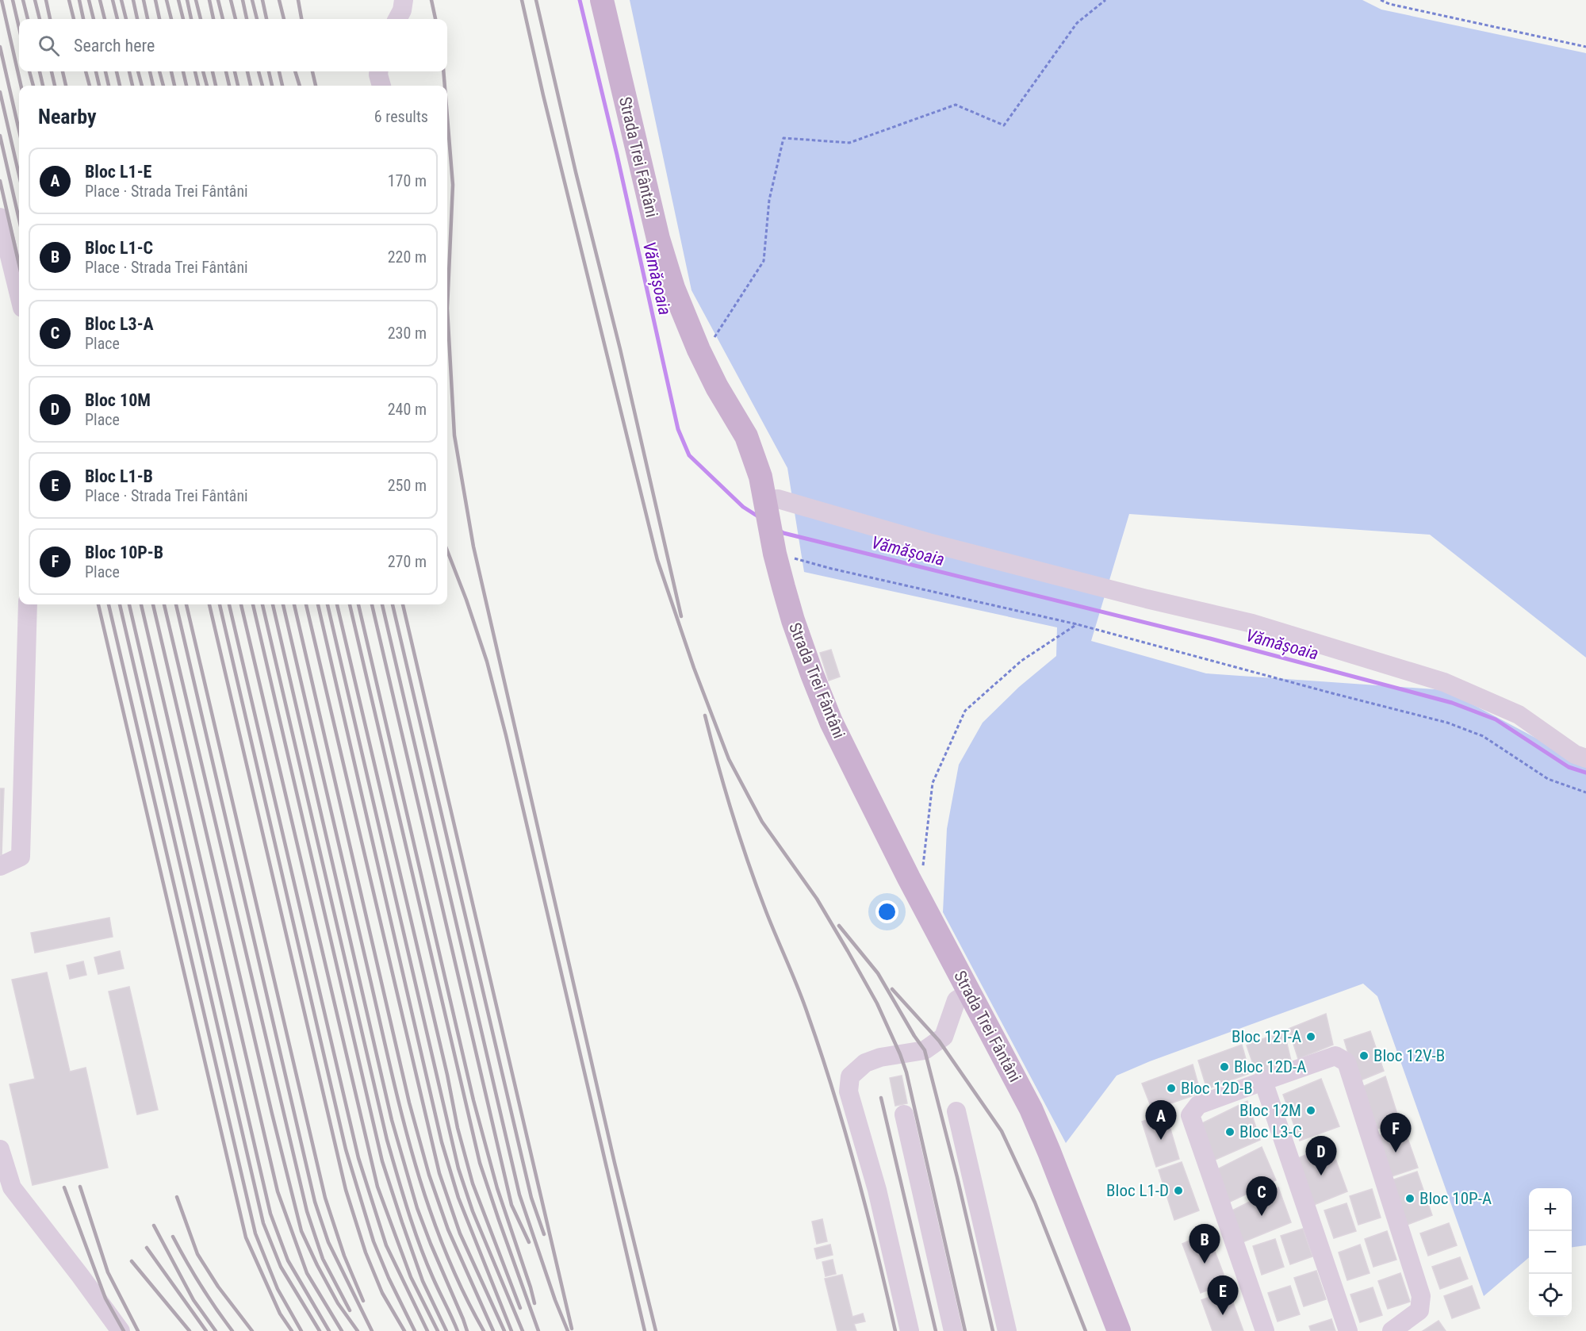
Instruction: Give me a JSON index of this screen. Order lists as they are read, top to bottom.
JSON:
{
  "streets": {
    "main road": ["Strada Trei Fântâni"]
  },
  "water": ["Vămășoaia"],
  "places": [
    "Bloc 12T-A",
    "Bloc 12V-B",
    "Bloc 12D-A",
    "Bloc 12D-B",
    "Bloc 12M",
    "Bloc L3-C",
    "Bloc L1-D",
    "Bloc 10P-A"
  ],
  "page": {
    "search": "Search here",
    "heading": ["Nearby", "6 results"],
    "list": [
      {
        "mark": "A",
        "name": "Bloc L1-E",
        "note": "Place · Strada Trei Fântâni",
        "value": "170 m"
      },
      {
        "mark": "B",
        "name": "Bloc L1-C",
        "note": "Place · Strada Trei Fântâni",
        "value": "220 m"
      },
      {
        "mark": "C",
        "name": "Bloc L3-A",
        "note": "Place",
        "value": "230 m"
      },
      {
        "mark": "D",
        "name": "Bloc 10M",
        "note": "Place",
        "value": "240 m"
      },
      {
        "mark": "E",
        "name": "Bloc L1-B",
        "note": "Place · Strada Trei Fântâni",
        "value": "250 m"
      },
      {
        "mark": "F",
        "name": "Bloc 10P-B",
        "note": "Place",
        "value": "270 m"
      }
    ],
    "pins": [
      "A",
      "F",
      "D",
      "C",
      "B",
      "E"
    ],
    "map_buttons": ["+", "−"]
  }
}
